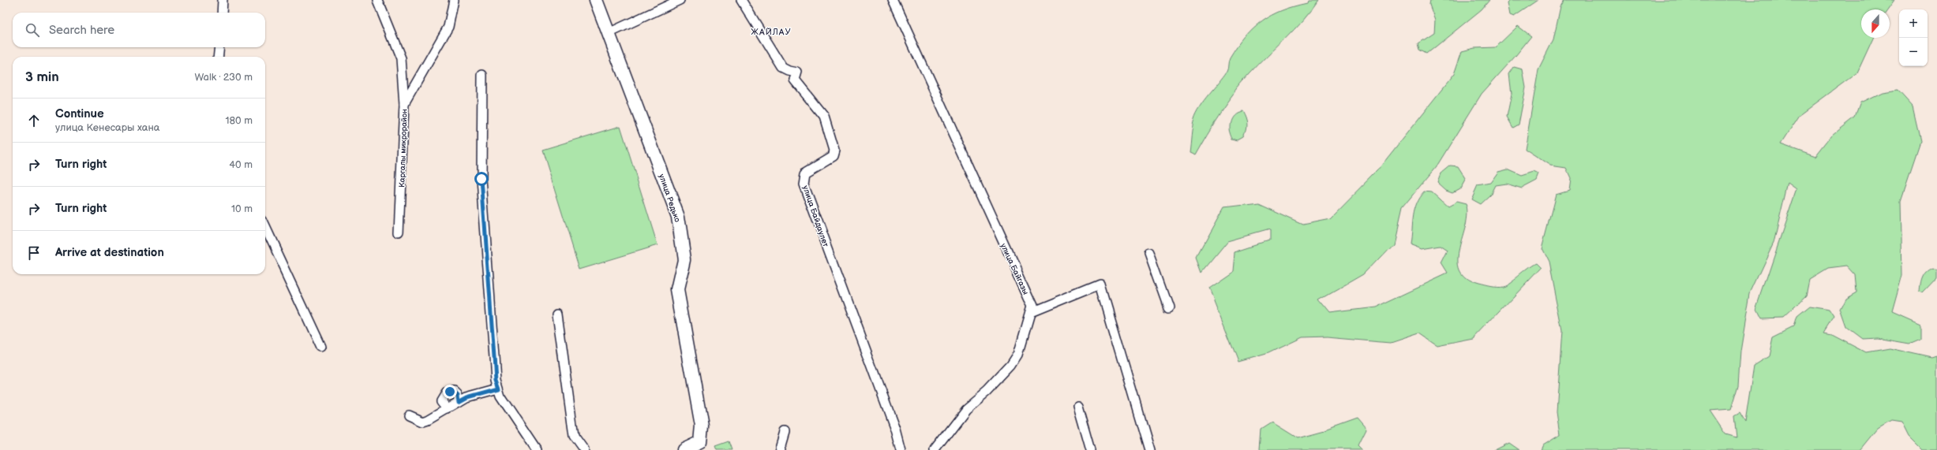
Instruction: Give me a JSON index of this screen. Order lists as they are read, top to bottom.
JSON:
{
  "streets": {
    "street": [
      "Каргалы микрорайон",
      "улица Редько",
      "улица Байдаулет",
      "улица Байгазы"
    ]
  },
  "districts": ["ЖАЙЛАУ"],
  "north": "bottom",
  "page": {
    "map_buttons": ["+", "−"],
    "search": "Search here",
    "heading": ["3 min", "Walk · 230 m"],
    "list": [
      ["Continue", "улица Кенесары хана", "180 m"],
      ["Turn right", "40 m"],
      ["Turn right", "10 m"],
      "Arrive at destination"
    ]
  }
}
